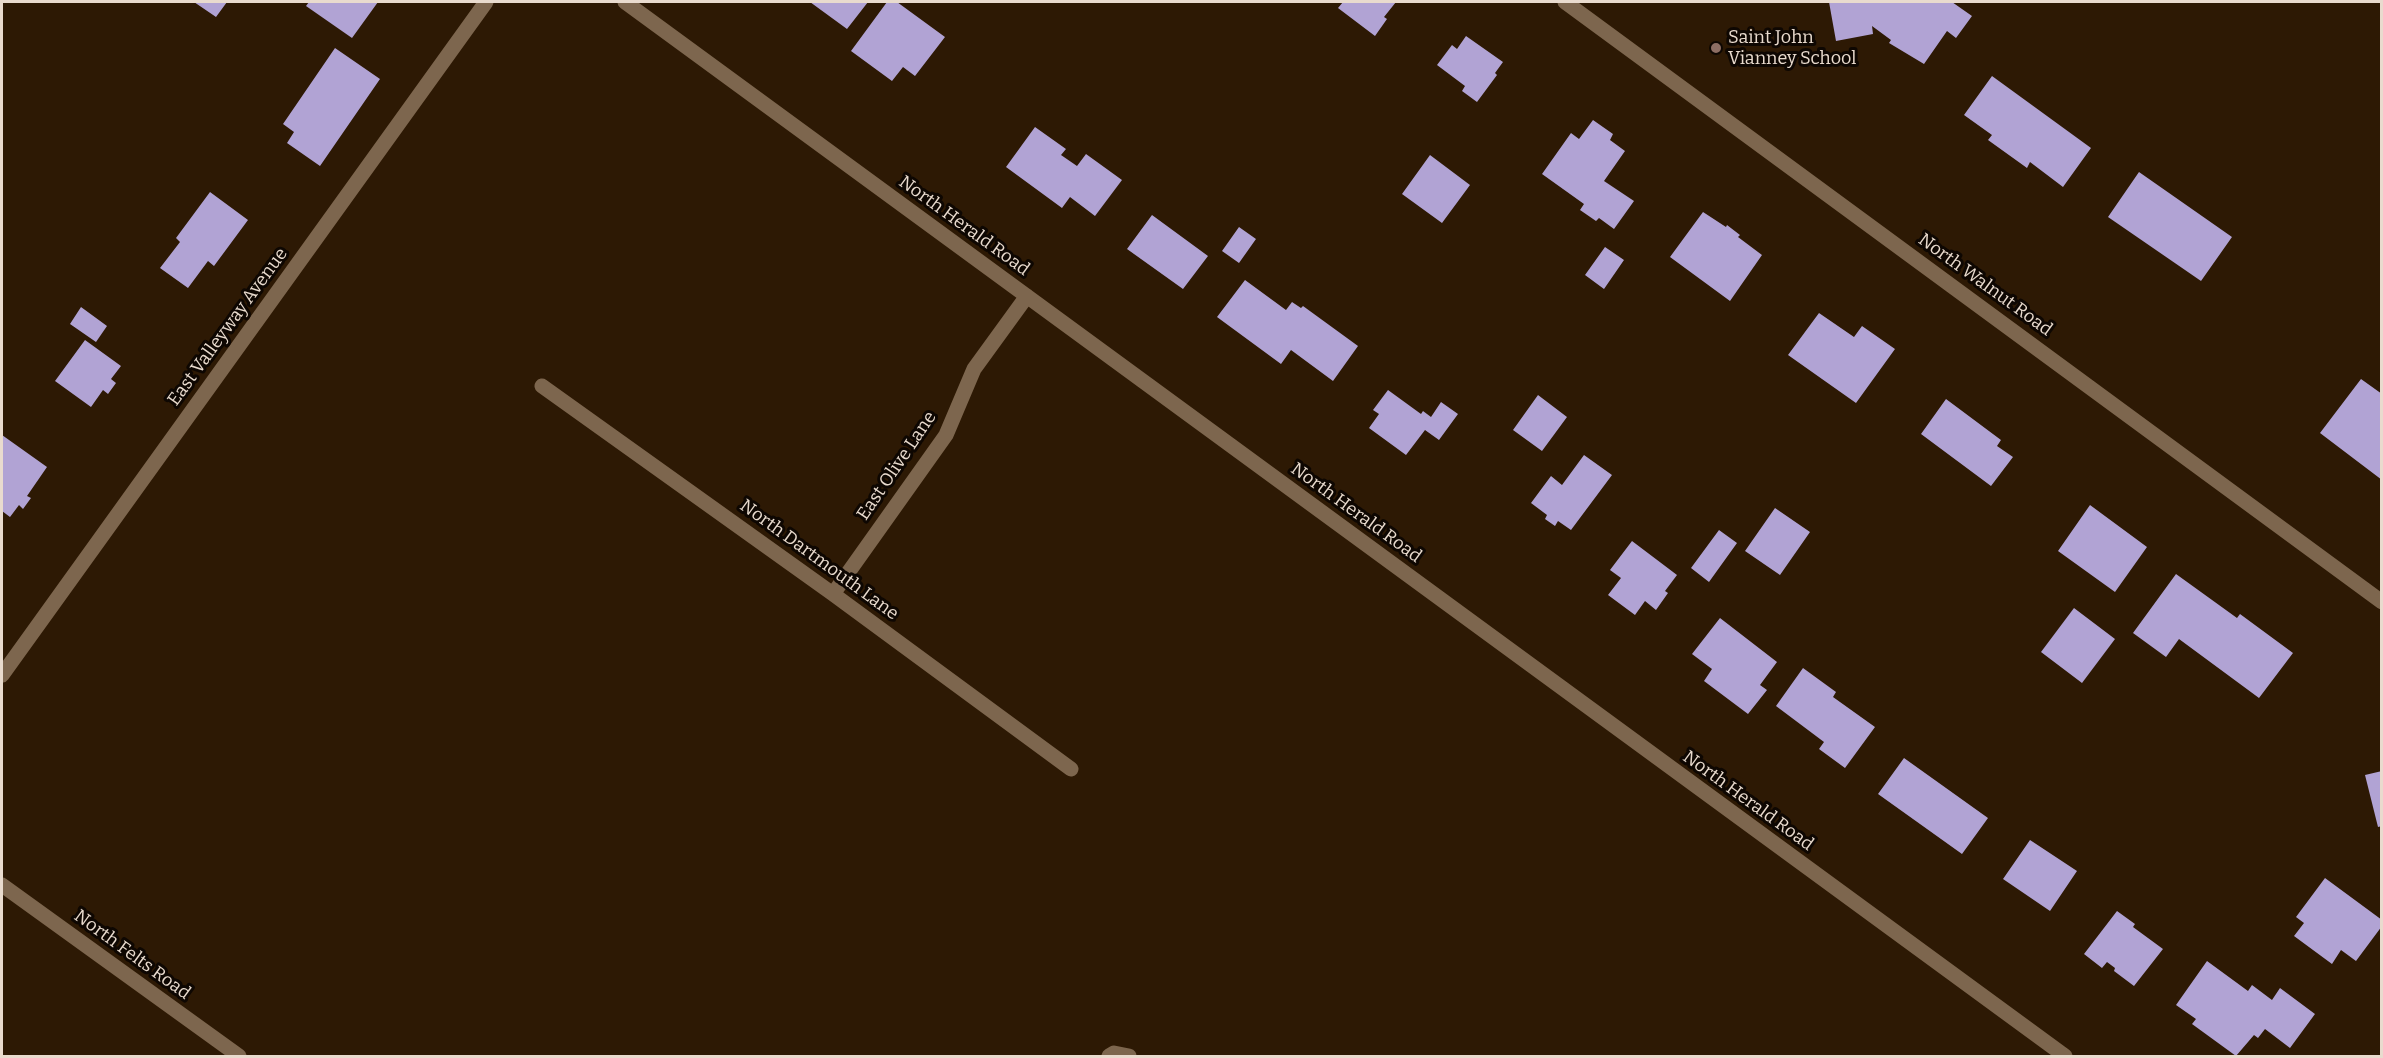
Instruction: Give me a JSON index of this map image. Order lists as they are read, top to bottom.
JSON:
{
  "streets": {
    "street": [
      "North Herald Road",
      "North Walnut Road",
      "East Valleyway Avenue",
      "East Olive Lane",
      "North Dartmouth Lane",
      "North Felts Road"
    ]
  },
  "crossings": [
    ["North Herald Road", "East Olive Lane"],
    ["East Olive Lane", "North Dartmouth Lane"]
  ],
  "places": ["Saint John Vianney School"]
}
